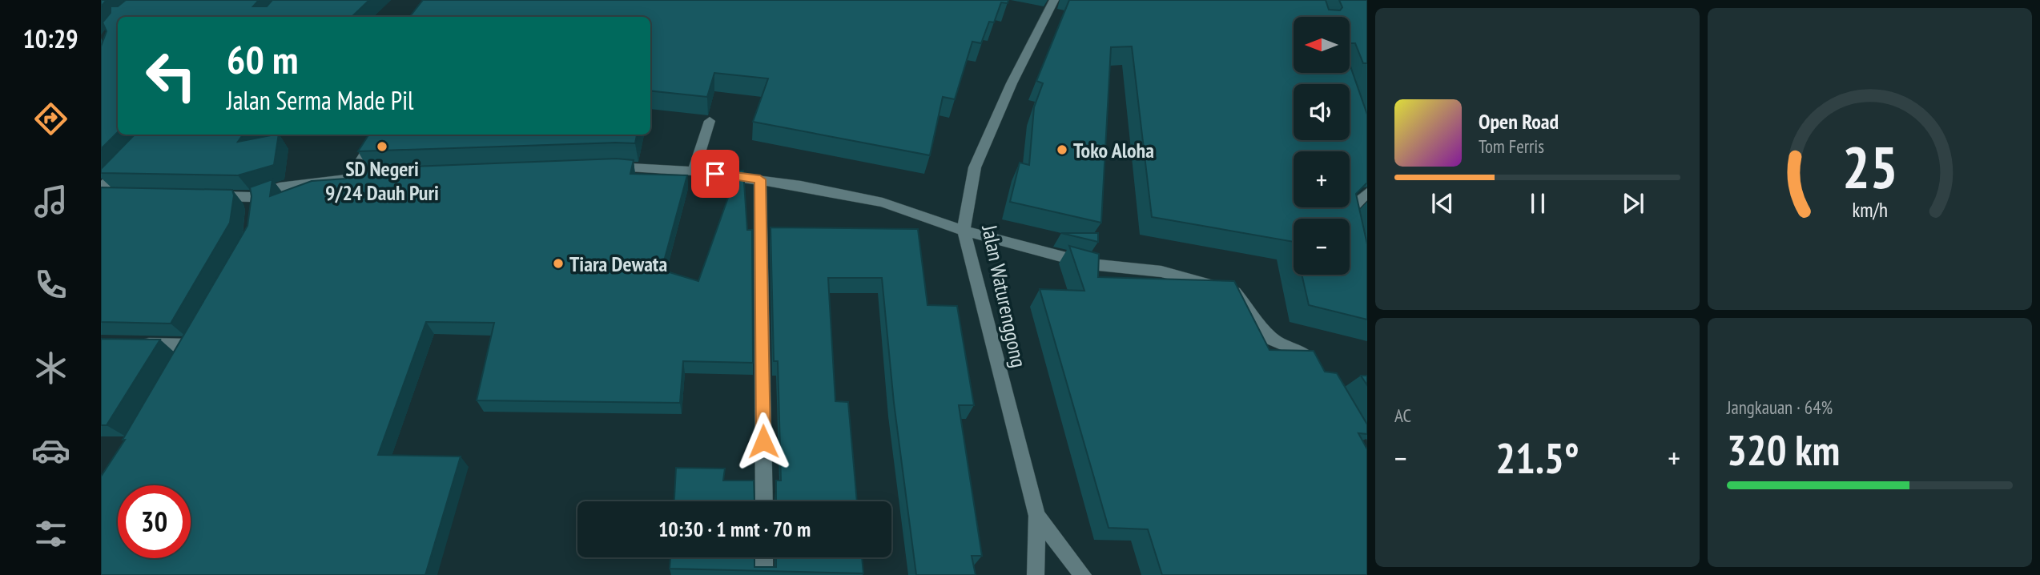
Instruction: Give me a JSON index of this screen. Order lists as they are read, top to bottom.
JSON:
{
  "streets": {
    "street": ["Jalan Waturenggong"]
  },
  "places": ["SD Negeri 9/24 Dauh Puri", "Toko Aloha", "Tiara Dewata"],
  "north": "left",
  "page": {
    "tabs": "10:29",
    "map_buttons": ["+", "−"],
    "turn": ["60 m", "Jalan Serma Made Pil"],
    "song": ["Open Road", "Tom Ferris"],
    "tile": [
      "AC",
      ["Jangkauan · 64%", "320 km"]
    ],
    "heat": ["−", "21.5°", "+"],
    "limit": "30",
    "trip": "10:30 · 1 mnt · 70 m",
    "gauge": ["25", "km/h"]
  }
}
